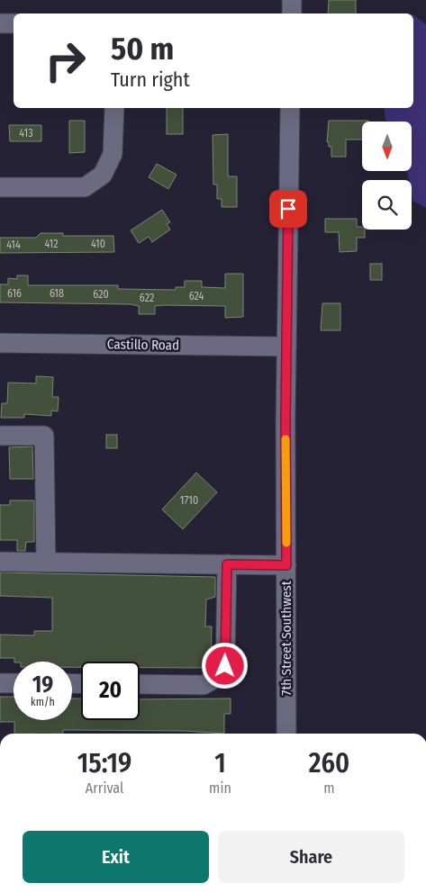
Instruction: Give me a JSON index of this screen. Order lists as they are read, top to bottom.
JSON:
{
  "streets": {
    "street": ["Castillo Road", "7th Street Southwest"]
  },
  "crossings": [
    ["Castillo Road", "7th Street Southwest"]
  ],
  "house_numbers": [
    "413",
    "412",
    "410",
    "414",
    "616",
    "618",
    "620",
    "624",
    "622",
    "1710"
  ],
  "north": "bottom",
  "page": {
    "turn": ["50 m", "Turn right"],
    "speed": "19 km/h",
    "limit": "20",
    "eta": [
      "15:19",
      "Arrival",
      "1",
      "min",
      "260",
      "m"
    ],
    "buttons": ["Exit", "Share"]
  }
}
